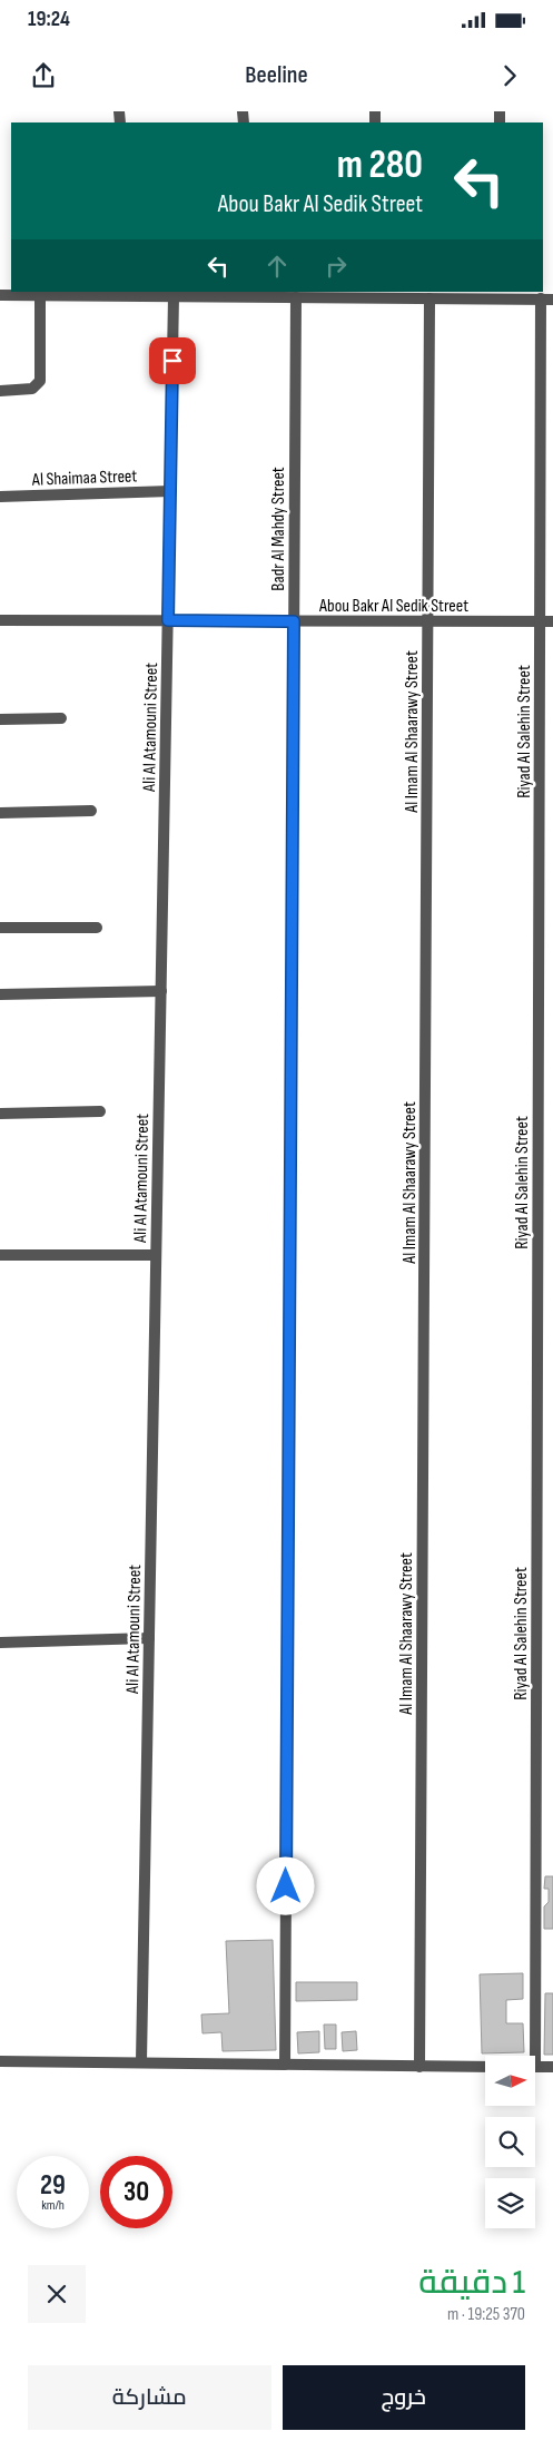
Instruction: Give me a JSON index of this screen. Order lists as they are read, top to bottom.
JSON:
{
  "streets": {
    "street": [
      "Al Shaimaa Street",
      "Badr Al Mahdy Street",
      "Abou Bakr Al Sedik Street",
      "Ali Al Atamouni Street",
      "Al Imam Al Shaarawy Street",
      "Riyad Al Salehin Street"
    ]
  },
  "crossings": [
    ["Al Shaimaa Street", "Ali Al Atamouni Street"],
    ["Badr Al Mahdy Street", "Abou Bakr Al Sedik Street"],
    ["Abou Bakr Al Sedik Street", "Ali Al Atamouni Street"],
    ["Abou Bakr Al Sedik Street", "Al Imam Al Shaarawy Street"],
    ["Abou Bakr Al Sedik Street", "Riyad Al Salehin Street"]
  ],
  "north": "right",
  "page": {
    "status": "19:24",
    "header": "Beeline",
    "turn": ["280 m", "Abou Bakr Al Sedik Street"],
    "speed": "29 km/h",
    "limit": "30",
    "heading": ["1 دقيقة", "370 m · 19:25"],
    "buttons": ["خروج", "مشاركة"]
  }
}
